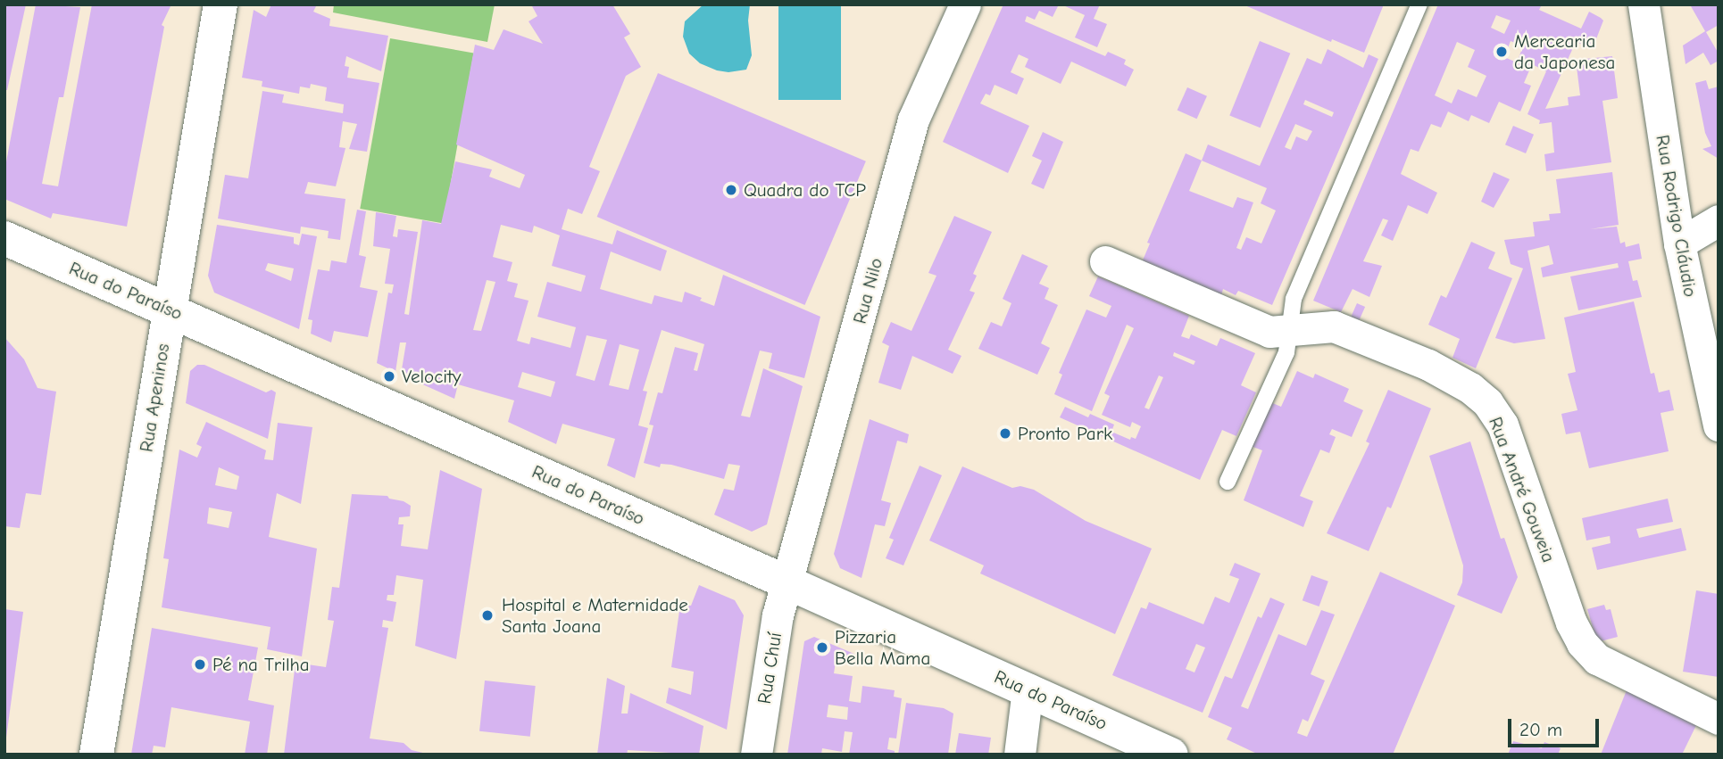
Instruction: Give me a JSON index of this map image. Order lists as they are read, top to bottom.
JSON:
{
  "streets": {
    "street": [
      "Rua Rodrigo Cláudio",
      "Rua do Paraíso",
      "Rua Nilo",
      "Rua Apeninos",
      "Rua André Gouveia",
      "Rua Chuí"
    ]
  },
  "crossings": [
    ["Rua do Paraíso", "Rua Nilo"],
    ["Rua do Paraíso", "Rua Apeninos"],
    ["Rua do Paraíso", "Rua Chuí"],
    ["Rua Nilo", "Rua Chuí"]
  ],
  "places": [
    "Mercearia da Japonesa",
    "Quadra do TCP",
    "Velocity",
    "Pronto Park",
    "Hospital e Maternidade Santa Joana",
    "Pizzaria Bella Mama",
    "Pé na Trilha"
  ],
  "scale_bar": "20 m"
}
